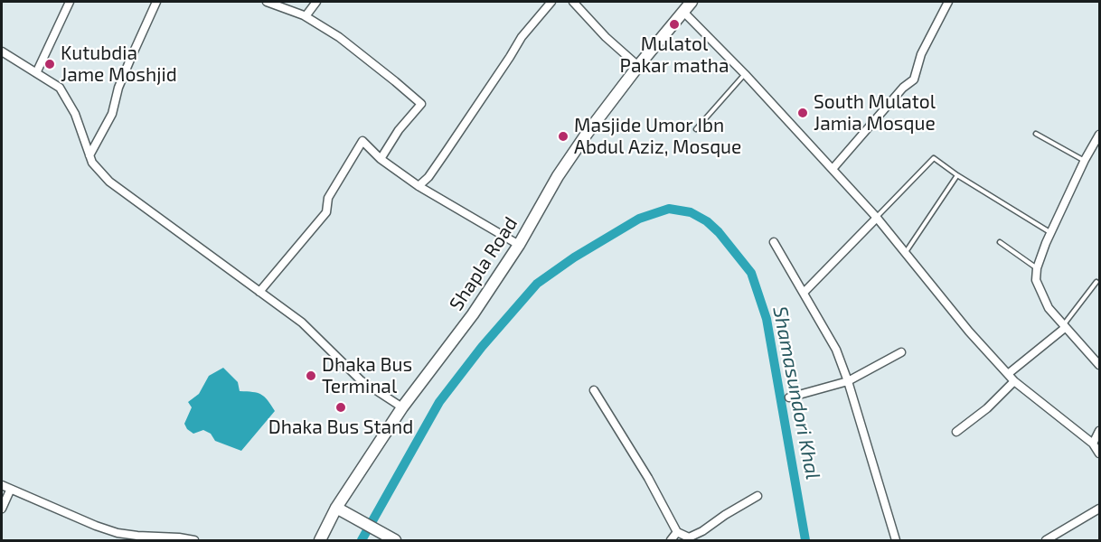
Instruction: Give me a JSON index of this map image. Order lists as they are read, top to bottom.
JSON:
{
  "streets": {
    "street": ["Shapla Road"]
  },
  "water": ["Shamasundori Khal"],
  "places": [
    "Mulatol Pakar matha",
    "Kutubdia Jame Moshjid",
    "South Mulatol Jamia Mosque",
    "Masjide Umor Ibn Abdul Aziz, Mosque",
    "Dhaka Bus Terminal",
    "Dhaka Bus Stand"
  ]
}
